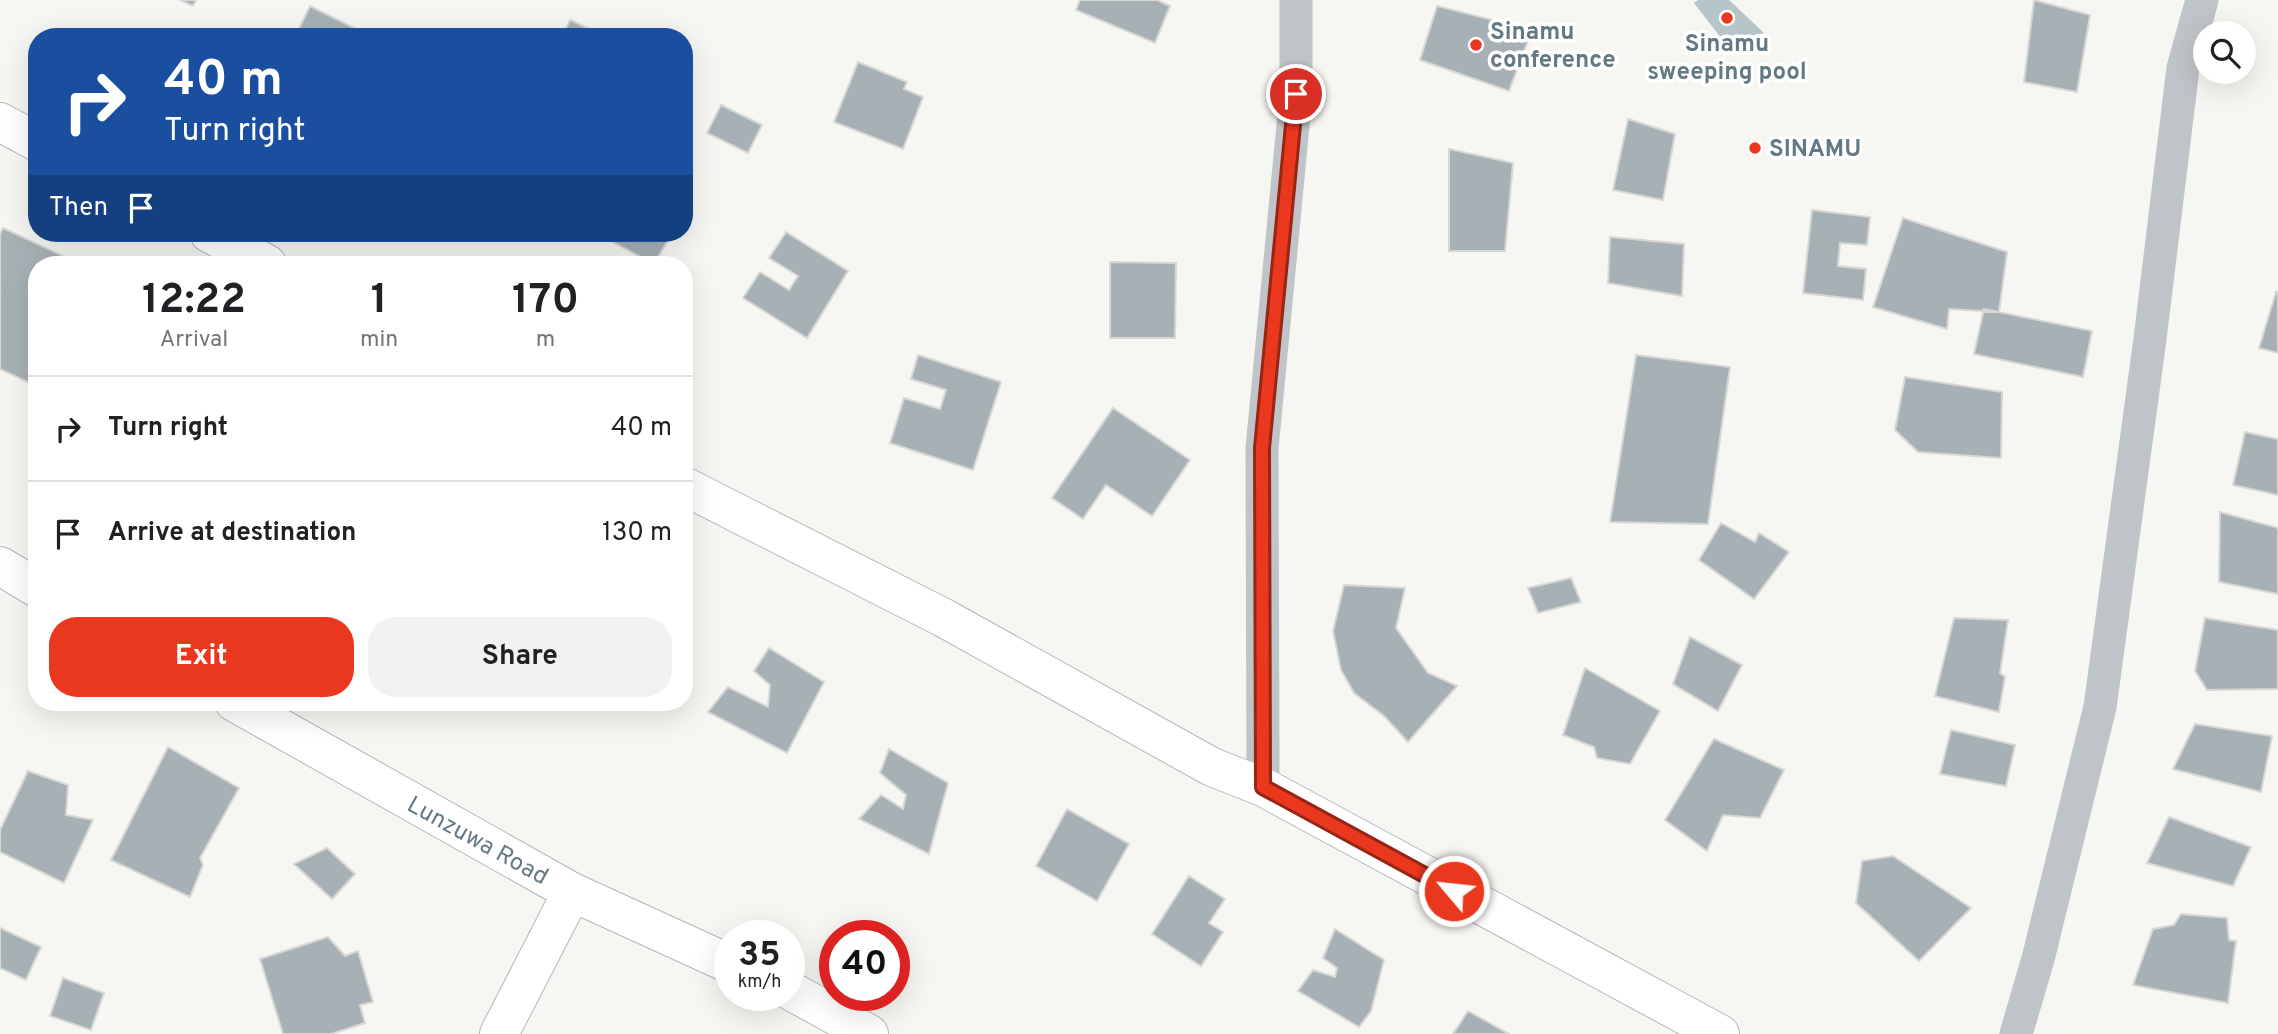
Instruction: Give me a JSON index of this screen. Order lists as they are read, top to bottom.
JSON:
{
  "streets": {
    "street": ["Lunzuwa Road"]
  },
  "places": ["Sinamu sweeping pool", "Sinamu conference", "SINAMU"],
  "page": {
    "turn": ["40 m", "Turn right"],
    "then": "Then",
    "eta": [
      "12:22",
      "Arrival",
      "1",
      "min",
      "170",
      "m"
    ],
    "list": [
      {
        "name": "Turn right",
        "value": "40 m"
      },
      {
        "name": "Arrive at destination",
        "value": "130 m"
      }
    ],
    "buttons": ["Exit", "Share"],
    "speed": "35 km/h",
    "limit": "40"
  }
}
